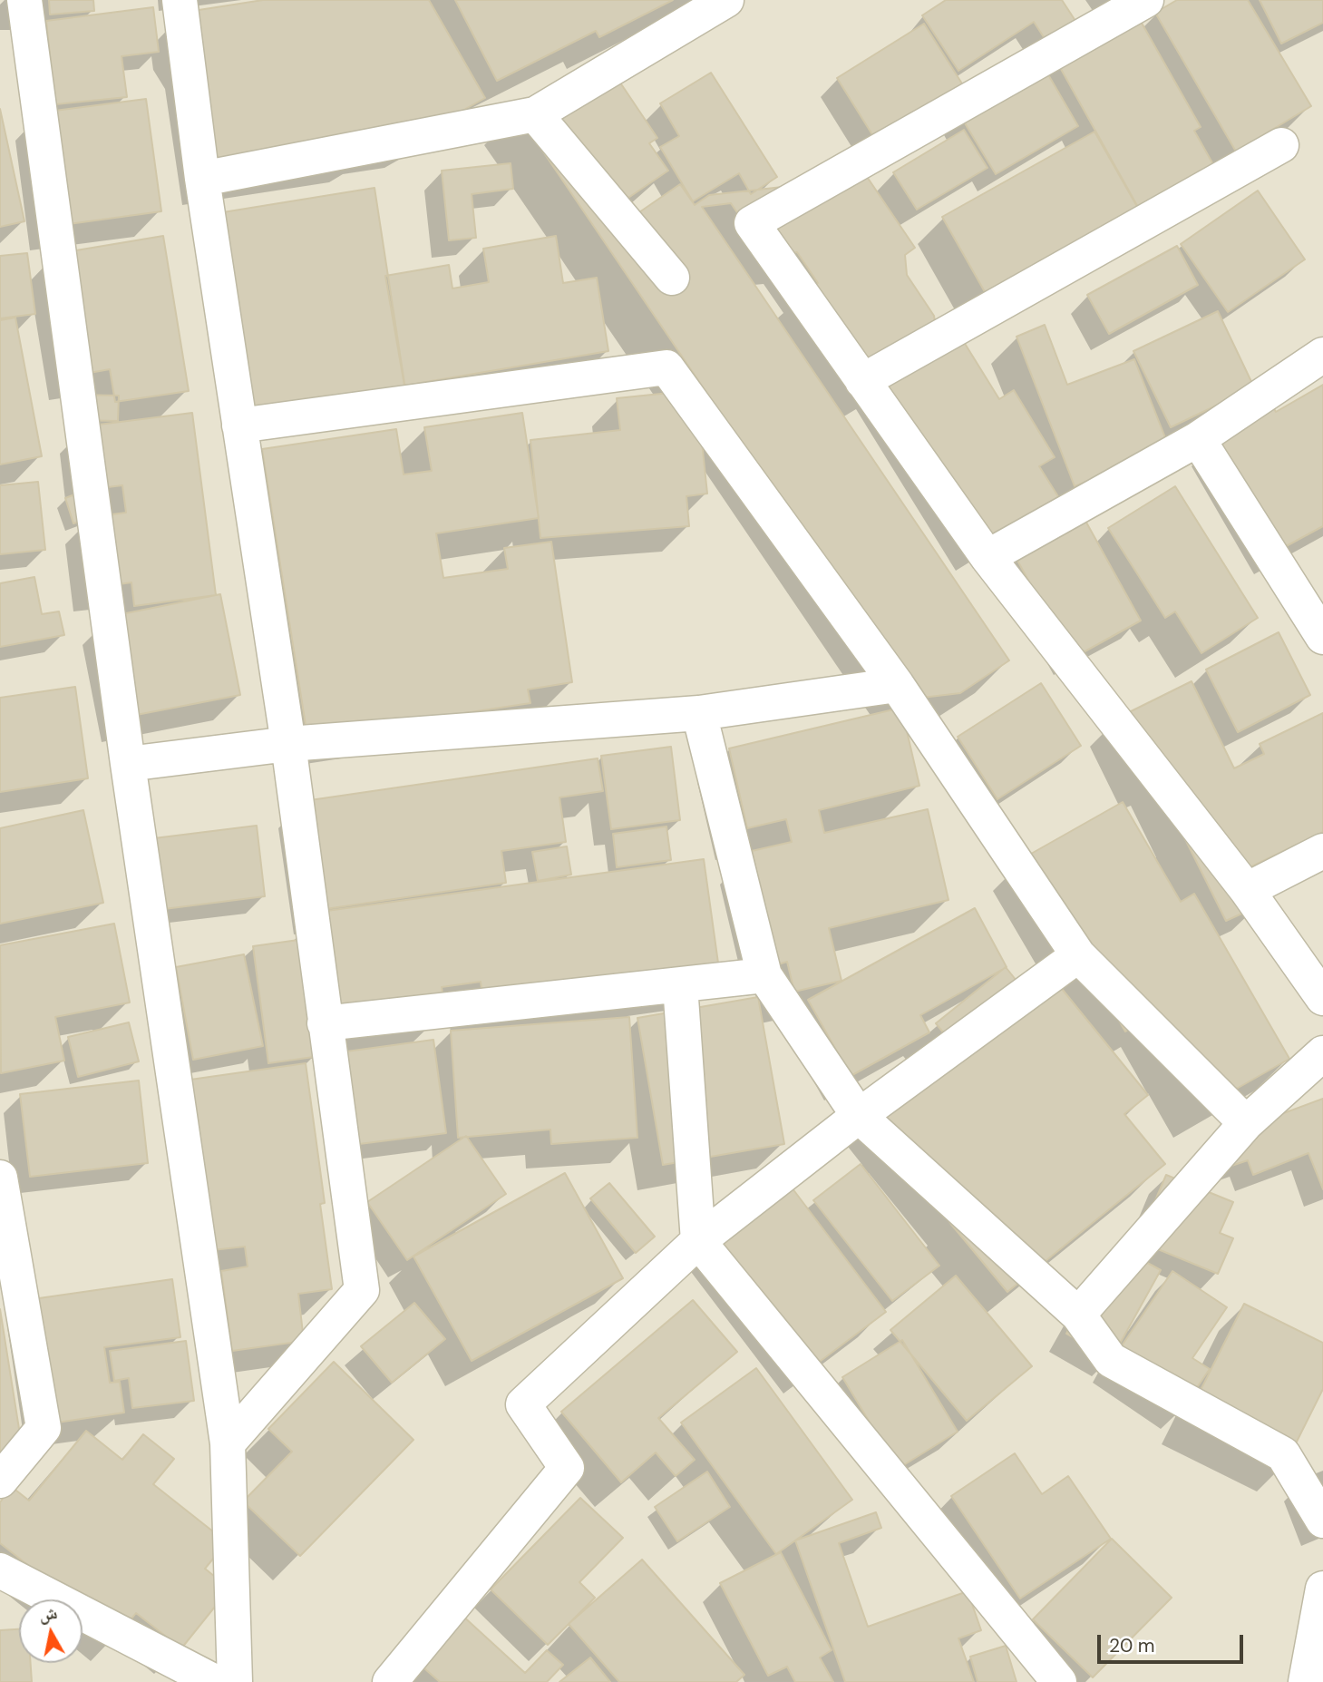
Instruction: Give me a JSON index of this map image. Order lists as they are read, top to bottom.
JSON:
{
  "scale_bar": "20 m",
  "north": "top"
}
